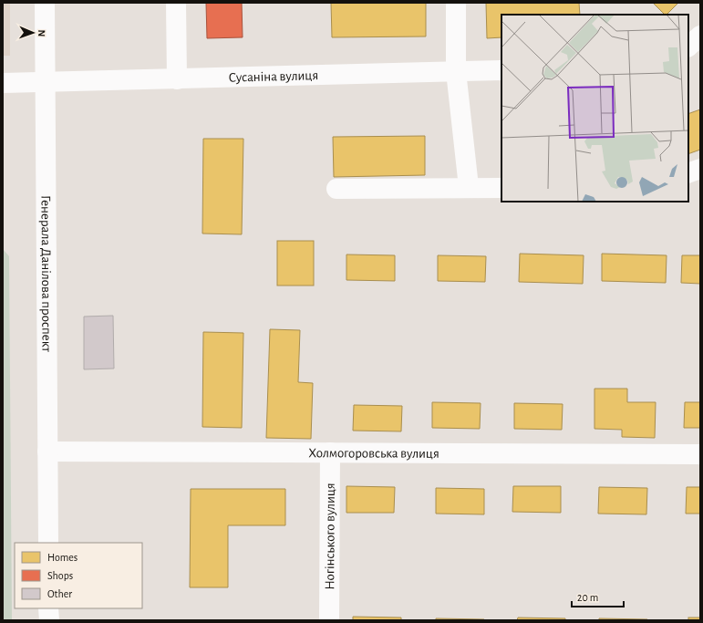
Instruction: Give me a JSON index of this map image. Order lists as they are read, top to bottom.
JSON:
{
  "streets": {
    "street": [
      "Сусаніна вулиця",
      "Генерала Данілова проспект",
      "Холмогоровська вулиця",
      "Ногінського вулиця"
    ]
  },
  "crossings": [
    ["Сусаніна вулиця", "Генерала Данілова проспект"],
    ["Генерала Данілова проспект", "Холмогоровська вулиця"],
    ["Холмогоровська вулиця", "Ногінського вулиця"]
  ],
  "legend": ["Homes", "Shops", "Other"],
  "scale_bar": "20 m",
  "north": "right"
}
